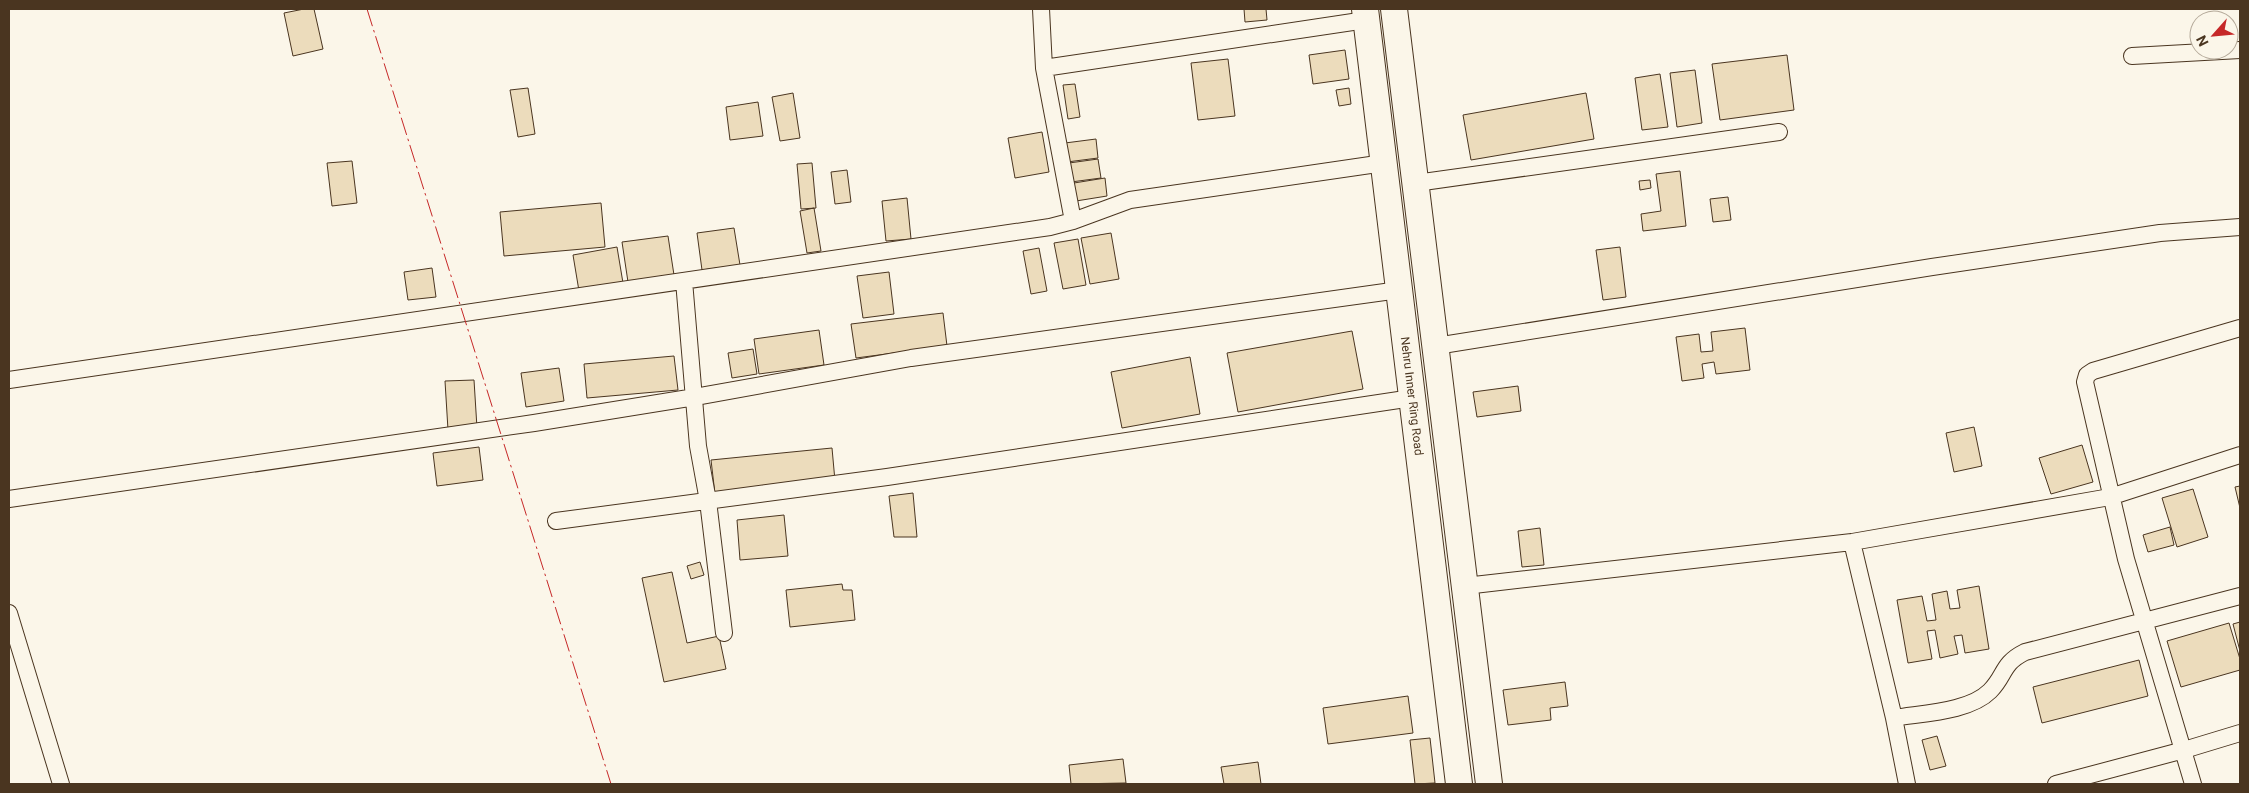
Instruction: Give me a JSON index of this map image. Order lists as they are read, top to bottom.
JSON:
{
  "streets": {
    "main road": ["Nehru Inner Ring Road"]
  },
  "north": "bottom left"
}
